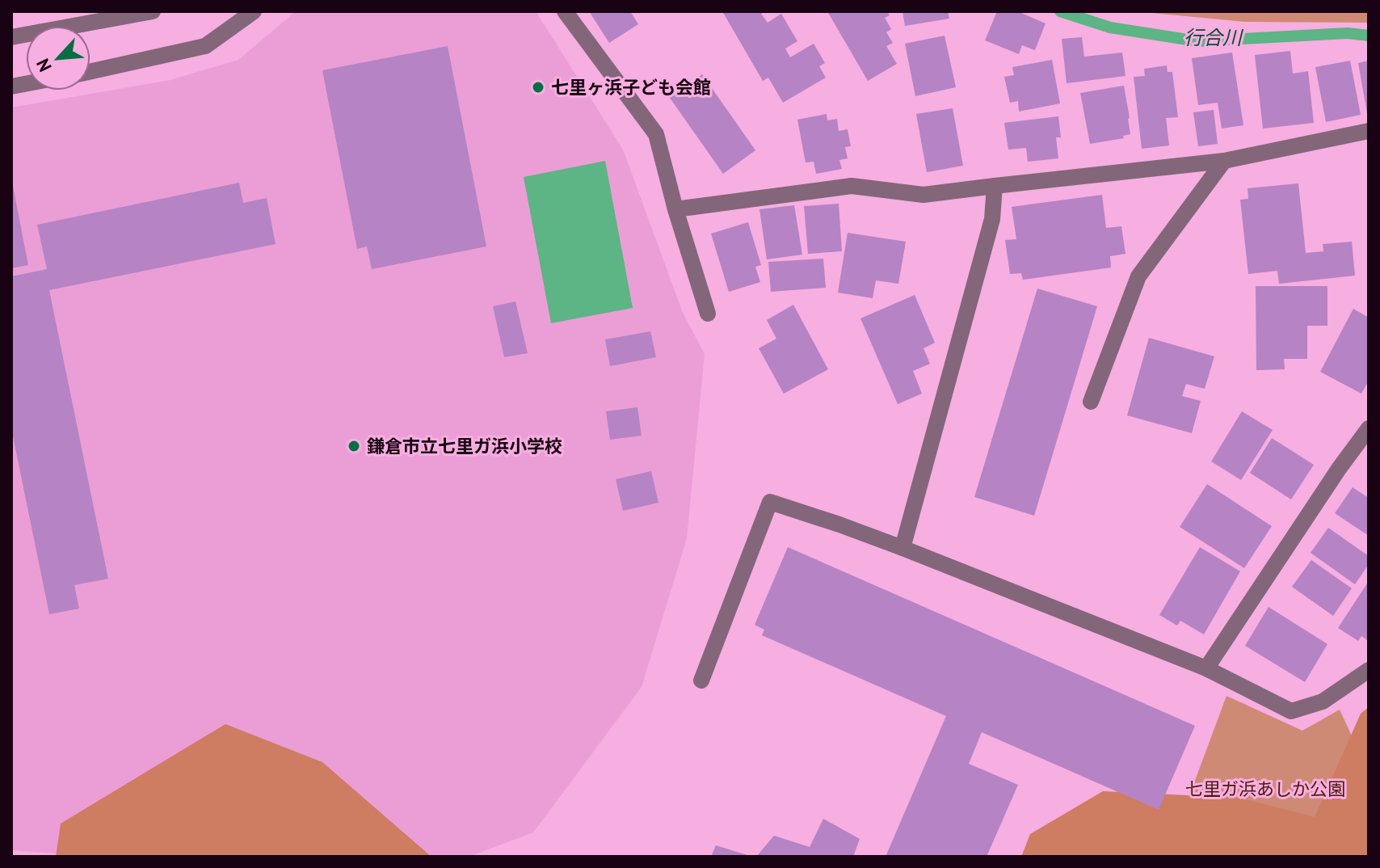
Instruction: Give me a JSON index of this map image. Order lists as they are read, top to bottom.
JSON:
{
  "water": ["行合川"],
  "parks": ["七里ガ浜あしか公園"],
  "places": ["七里ヶ浜子ども会館", "鎌倉市立七里ガ浜小学校"],
  "north": "bottom left"
}
